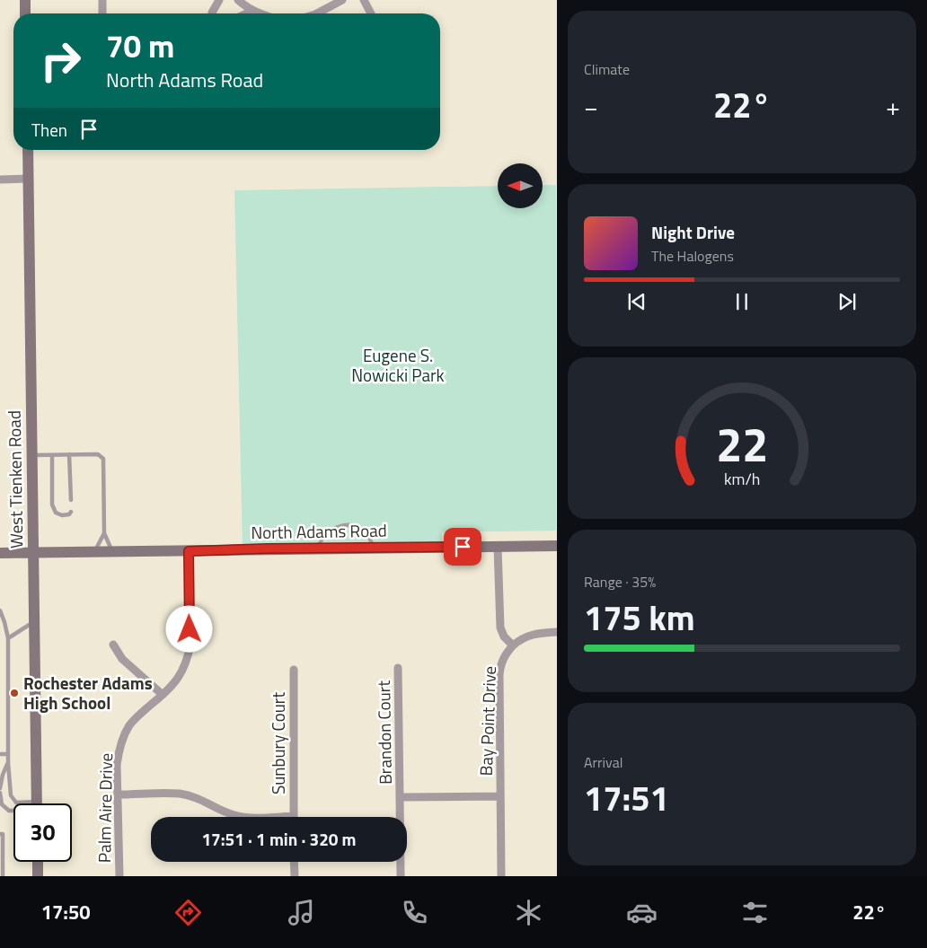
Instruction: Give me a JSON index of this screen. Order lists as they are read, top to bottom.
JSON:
{
  "streets": {
    "street": [
      "West Tienken Road",
      "North Adams Road",
      "Bay Point Drive",
      "Brandon Court",
      "Sunbury Court",
      "Palm Aire Drive"
    ]
  },
  "crossings": [
    ["West Tienken Road", "North Adams Road"],
    ["North Adams Road", "Bay Point Drive"],
    ["North Adams Road", "Palm Aire Drive"]
  ],
  "parks": ["Eugene S. Nowicki Park"],
  "places": ["Rochester Adams High School"],
  "north": "left",
  "page": {
    "tile": [
      "Climate",
      ["Range · 35%", "175 km"],
      ["Arrival", "17:51"]
    ],
    "turn": ["70 m", "North Adams Road"],
    "heat": ["−", "22°", "+"],
    "then": "Then",
    "song": ["Night Drive", "The Halogens"],
    "limit": "30",
    "trip": "17:51 · 1 min · 320 m",
    "tabs": ["17:50", "22°"],
    "gauge": ["22", "km/h"]
  }
}
